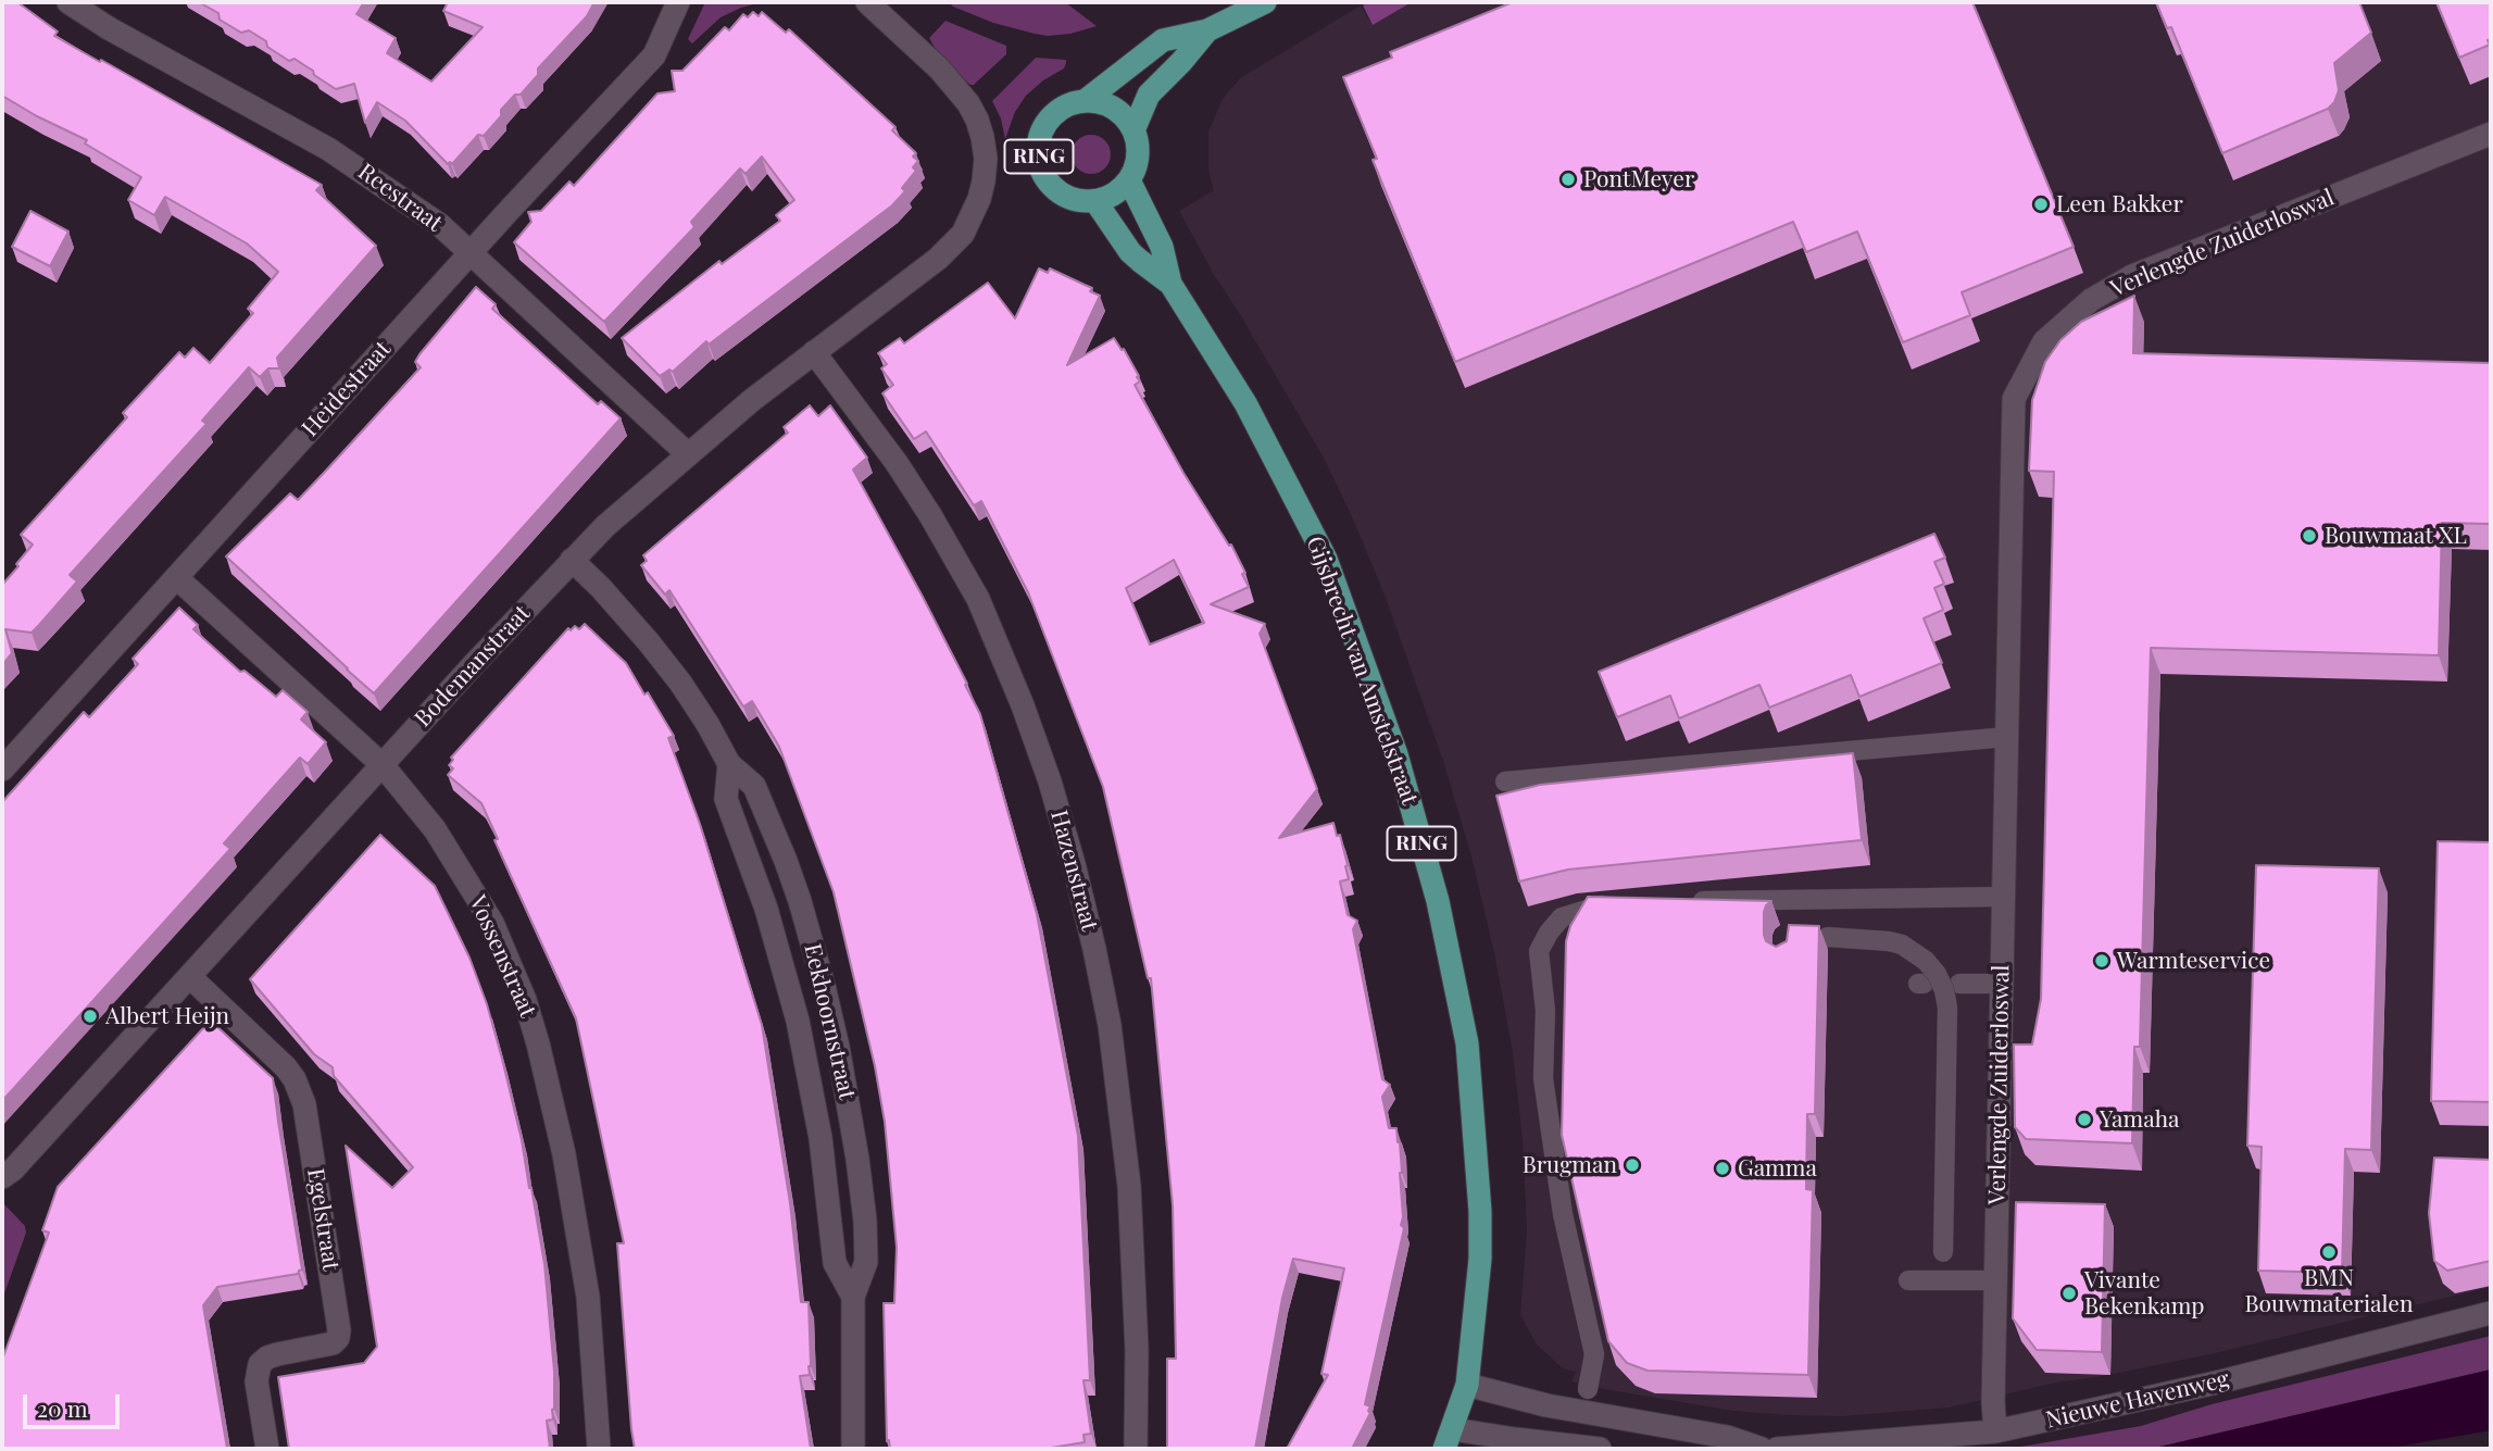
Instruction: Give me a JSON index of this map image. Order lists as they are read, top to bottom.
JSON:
{
  "streets": {
    "main road": ["RING", "Gijsbrecht van Amstelstraat"],
    "street": [
      "Reestraat",
      "Verlengde Zuiderloswal",
      "Heidestraat",
      "Bodemanstraat",
      "Hazenstraat",
      "Vossenstraat",
      "Eekhoornstraat",
      "Egelstraat",
      "Nieuwe Havenweg"
    ]
  },
  "crossings": [
    ["RING", "Gijsbrecht van Amstelstraat"],
    ["Reestraat", "Heidestraat"],
    ["Reestraat", "Bodemanstraat"],
    ["Verlengde Zuiderloswal", "Nieuwe Havenweg"],
    ["Heidestraat", "Vossenstraat"],
    ["Bodemanstraat", "Hazenstraat"],
    ["Bodemanstraat", "Vossenstraat"],
    ["Bodemanstraat", "Eekhoornstraat"],
    ["Bodemanstraat", "Egelstraat"]
  ],
  "places": [
    "PontMeyer",
    "Leen Bakker",
    "Bouwmaat XL",
    "Warmteservice",
    "Albert Heijn",
    "Yamaha",
    "Brugman",
    "Gamma",
    "BMN Bouwmaterialen",
    "Vivante Bekenkamp"
  ],
  "scale_bar": "20 m"
}
